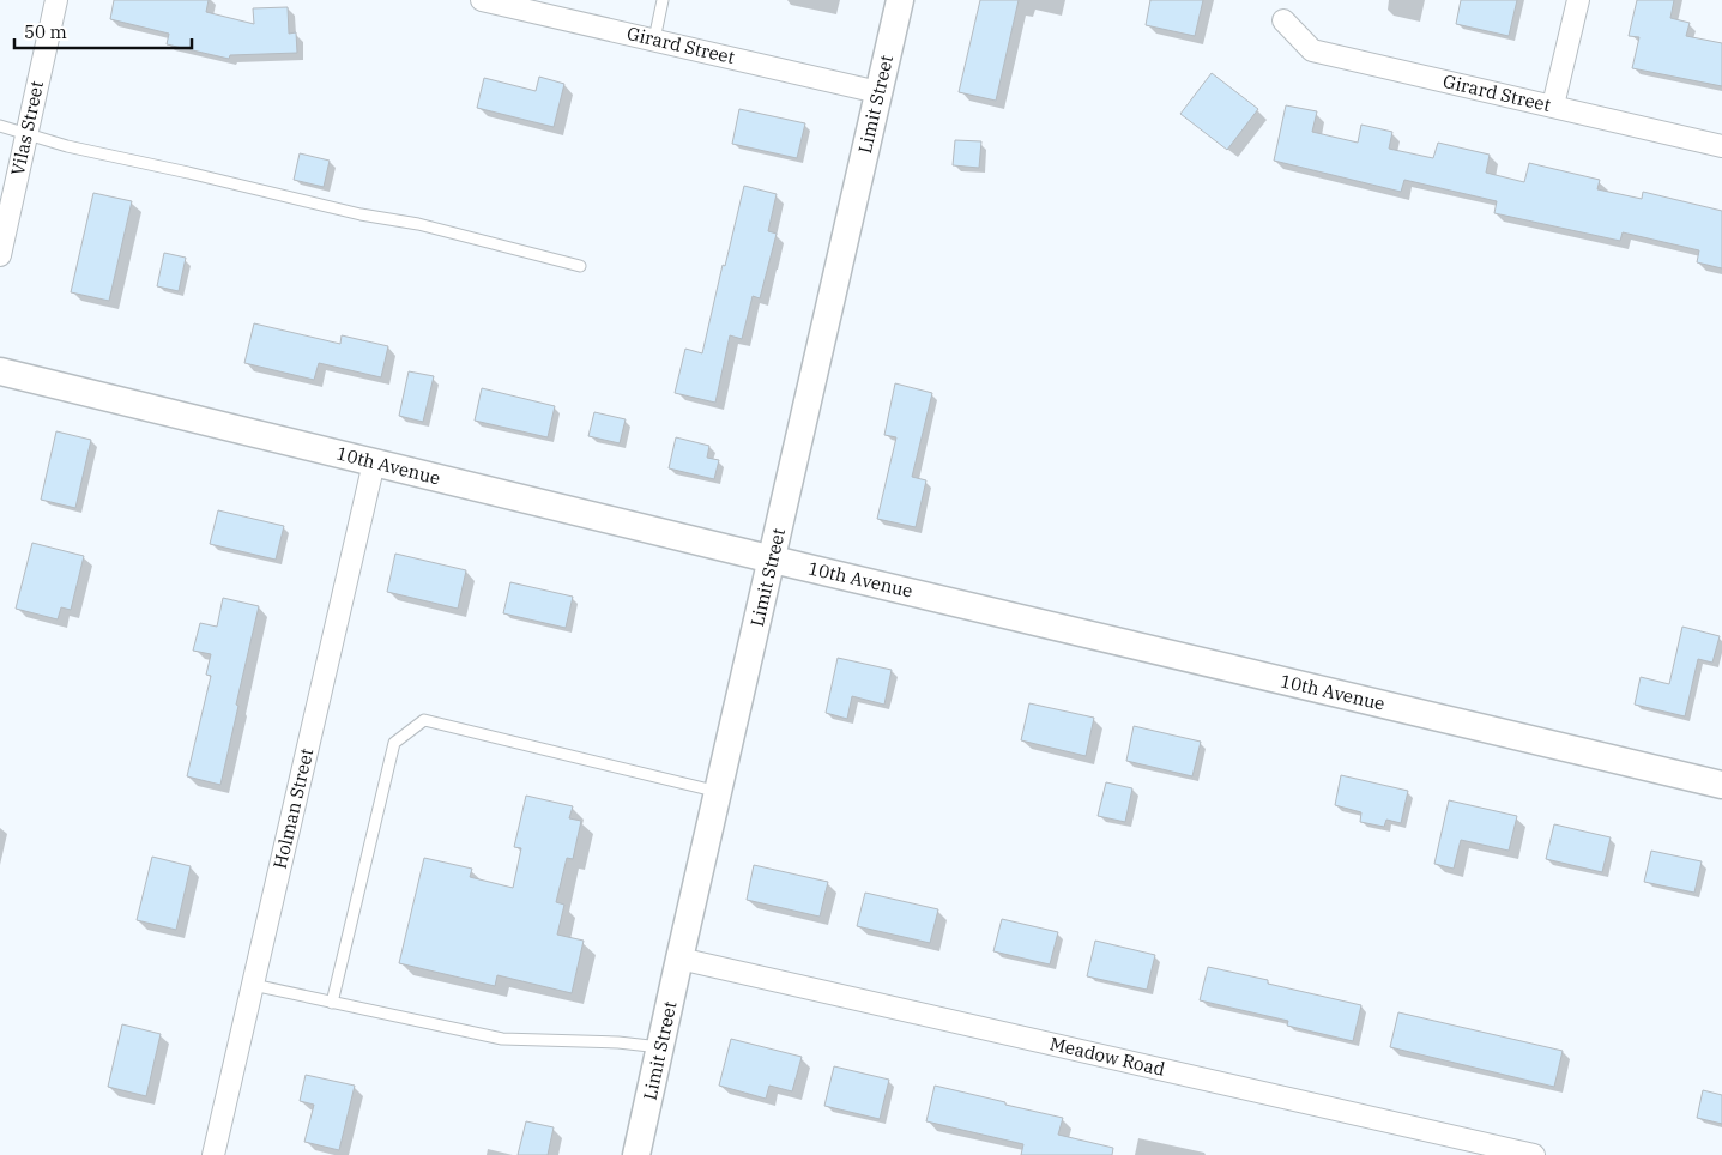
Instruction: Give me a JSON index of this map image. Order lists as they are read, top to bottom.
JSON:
{
  "streets": {
    "street": [
      "Girard Street",
      "Limit Street",
      "Vilas Street",
      "10th Avenue",
      "Holman Street",
      "Meadow Road"
    ]
  },
  "crossings": [
    ["Girard Street", "Limit Street"],
    ["Limit Street", "10th Avenue"],
    ["Limit Street", "Meadow Road"],
    ["10th Avenue", "Holman Street"]
  ],
  "scale_bar": "50 m"
}
